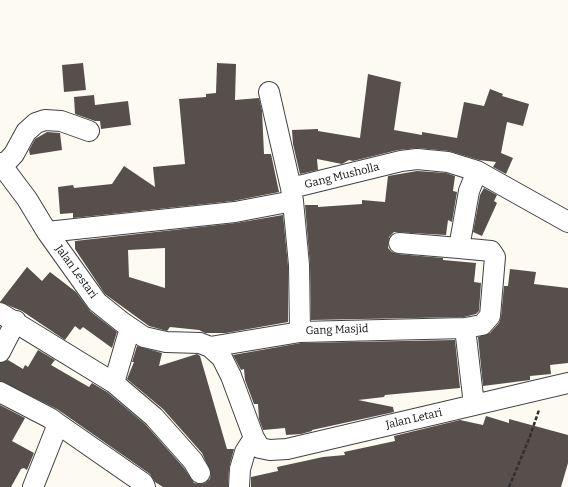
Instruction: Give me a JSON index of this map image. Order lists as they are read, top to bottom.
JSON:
{
  "streets": {
    "street": [
      "Gang Musholla",
      "Jalan Lestari",
      "Gang Masjid",
      "Jalan Letari"
    ]
  },
  "crossings": [
    ["Gang Musholla", "Jalan Lestari"],
    ["Jalan Lestari", "Gang Masjid"]
  ]
}
